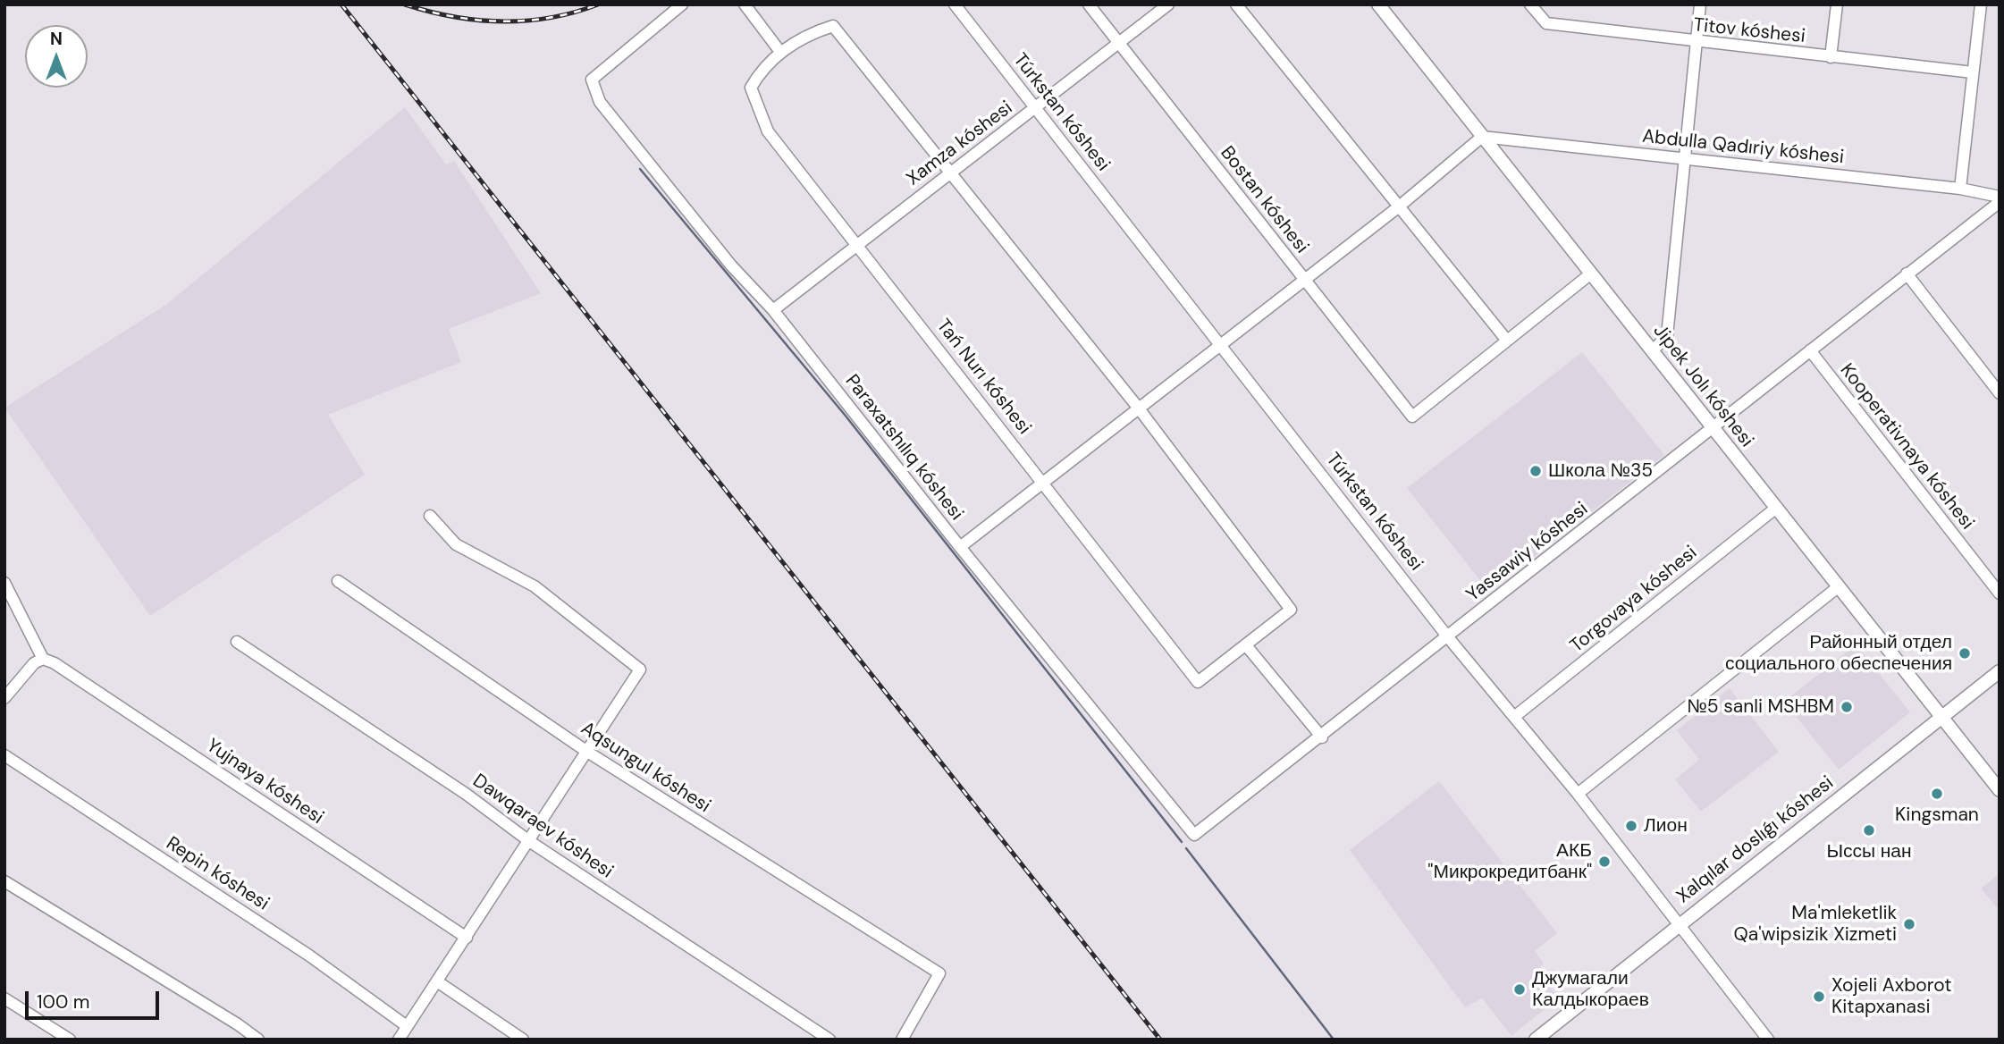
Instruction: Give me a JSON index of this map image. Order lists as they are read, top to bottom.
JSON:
{
  "streets": {
    "street": [
      "Titov kóshesi",
      "Túrkstan kóshesi",
      "Xamza kóshesi",
      "Abdulla Qadıriy kóshesi",
      "Bostan kóshesi",
      "Tań Nurı kóshesi",
      "Jipek Jolı kóshesi",
      "Kooperativnaya kóshesi",
      "Paraxatshılıq kóshesi",
      "Yassawiy kóshesi",
      "Torgovaya kóshesi",
      "Aqsungul kóshesi",
      "Yujnaya kóshesi",
      "Dawqaraev kóshesi",
      "Xalqılar doslıǵı kóshesi",
      "Repin kóshesi"
    ]
  },
  "crossings": [
    ["Túrkstan kóshesi", "Xamza kóshesi"],
    ["Túrkstan kóshesi", "Yassawiy kóshesi"],
    ["Túrkstan kóshesi", "Torgovaya kóshesi"],
    ["Túrkstan kóshesi", "Xalqılar doslıǵı kóshesi"],
    ["Xamza kóshesi", "Bostan kóshesi"],
    ["Xamza kóshesi", "Tań Nurı kóshesi"],
    ["Xamza kóshesi", "Paraxatshılıq kóshesi"],
    ["Abdulla Qadıriy kóshesi", "Jipek Jolı kóshesi"],
    ["Jipek Jolı kóshesi", "Yassawiy kóshesi"],
    ["Jipek Jolı kóshesi", "Torgovaya kóshesi"],
    ["Jipek Jolı kóshesi", "Xalqılar doslıǵı kóshesi"],
    ["Kooperativnaya kóshesi", "Yassawiy kóshesi"],
    ["Paraxatshılıq kóshesi", "Yassawiy kóshesi"]
  ],
  "places": [
    "Школа №35",
    "Районный отдел социального обеспечения",
    "№5 sanli MSHBM",
    "Kingsman",
    "Лион",
    "Ыссы нан",
    "АКБ \"Микрокредитбанк\"",
    "Ma'mleketlik Qa'wipsizik Xizmeti",
    "Джумагали Калдыкораев",
    "Xojeli Axborot Kitapxanasi"
  ],
  "scale_bar": "100 m",
  "north": "top"
}
